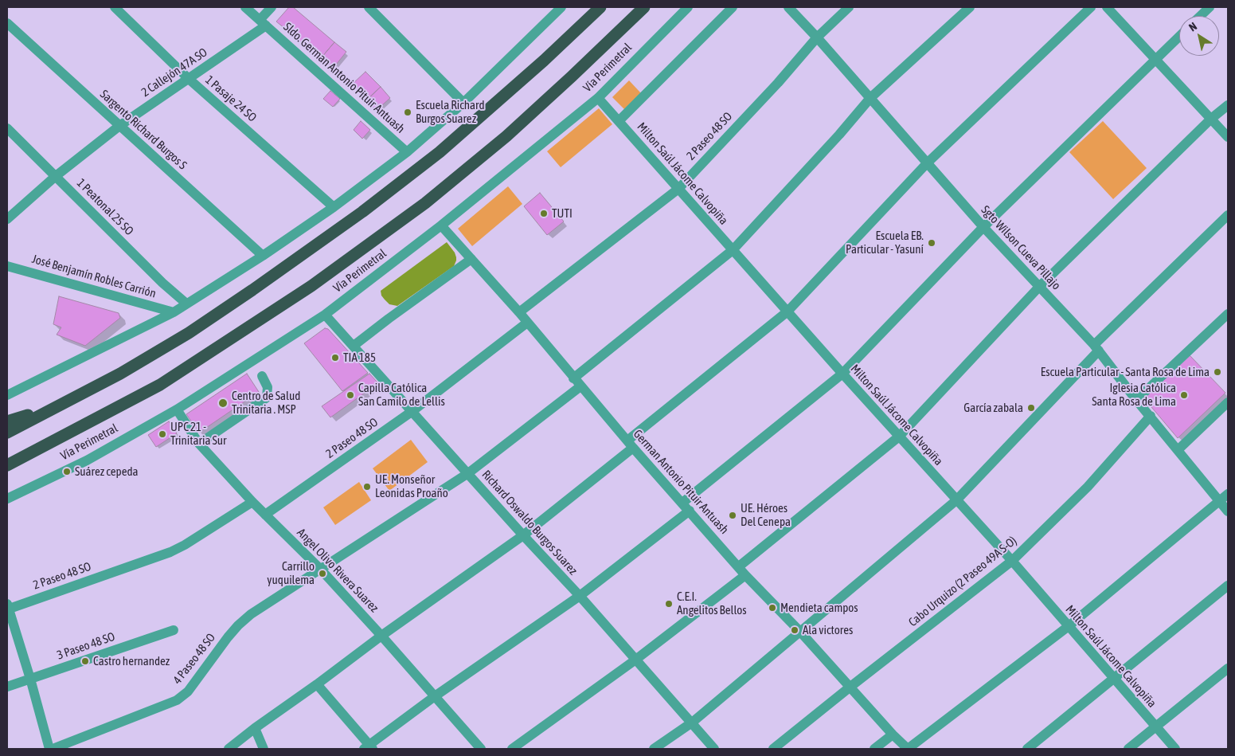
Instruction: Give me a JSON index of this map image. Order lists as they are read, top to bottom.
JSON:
{
  "streets": {
    "highway": ["Vía Perimetral"],
    "street": [
      "2 Callejón 47A SO",
      "Sldo. German Antonio Pituir Antuash",
      "1 Pasaje 24 SO",
      "Sargento Richard Burgos S",
      "2 Paseo 48 SO",
      "Milton Saúl Jácome Calvopiña",
      "1 Peatonal 25 SO",
      "Sgto Wilson Cueva Pillajo",
      "José Benjamín Robles Carrión",
      "German Antonio Pituir Antuash",
      "Richard Oswaldo Burgos Suarez",
      "Angel Olivo Rivera Suarez",
      "Cabo Urquizo (2 Paseo 49A S-O)",
      "3 Paseo 48 SO",
      "4 Paseo 48 SO"
    ]
  },
  "crossings": [
    ["Vía Perimetral", "Milton Saúl Jácome Calvopiña"],
    ["Vía Perimetral", "German Antonio Pituir Antuash"],
    ["Vía Perimetral", "Richard Oswaldo Burgos Suarez"],
    ["Vía Perimetral", "Angel Olivo Rivera Suarez"],
    ["2 Callejón 47A SO", "Sldo. German Antonio Pituir Antuash"],
    ["2 Callejón 47A SO", "1 Pasaje 24 SO"],
    ["2 Callejón 47A SO", "Sargento Richard Burgos S"],
    ["2 Callejón 47A SO", "1 Peatonal 25 SO"],
    ["2 Paseo 48 SO", "Milton Saúl Jácome Calvopiña"],
    ["2 Paseo 48 SO", "Sgto Wilson Cueva Pillajo"],
    ["2 Paseo 48 SO", "German Antonio Pituir Antuash"],
    ["2 Paseo 48 SO", "Richard Oswaldo Burgos Suarez"],
    ["2 Paseo 48 SO", "Angel Olivo Rivera Suarez"],
    ["Milton Saúl Jácome Calvopiña", "Cabo Urquizo (2 Paseo 49A S-O)"],
    ["Sgto Wilson Cueva Pillajo", "Cabo Urquizo (2 Paseo 49A S-O)"],
    ["German Antonio Pituir Antuash", "Cabo Urquizo (2 Paseo 49A S-O)"],
    ["German Antonio Pituir Antuash", "4 Paseo 48 SO"],
    ["Richard Oswaldo Burgos Suarez", "4 Paseo 48 SO"],
    ["Angel Olivo Rivera Suarez", "4 Paseo 48 SO"]
  ],
  "places": [
    "Escuela Richard Burgos Suarez",
    "TUTI",
    "Escuela EB. Particular - Yasuní",
    "TIA 185",
    "Escuela Particular - Santa Rosa de Lima",
    "Capilla Católica San Camilo de Lellis",
    "Iglesia Católica Santa Rosa de Lima",
    "Centro de Salud Trinitaria . MSP",
    "García zabala",
    "UPC 21 - Trinitaria Sur",
    "Suárez cepeda",
    "UE. Monseñor Leonidas Proaño",
    "UE. Héroes Del Cenepa",
    "Carrillo yuquilema",
    "C.E.I. Angelitos Bellos",
    "Mendieta campos",
    "Ala victores",
    "Castro hernandez"
  ],
  "north": "top left"
}
